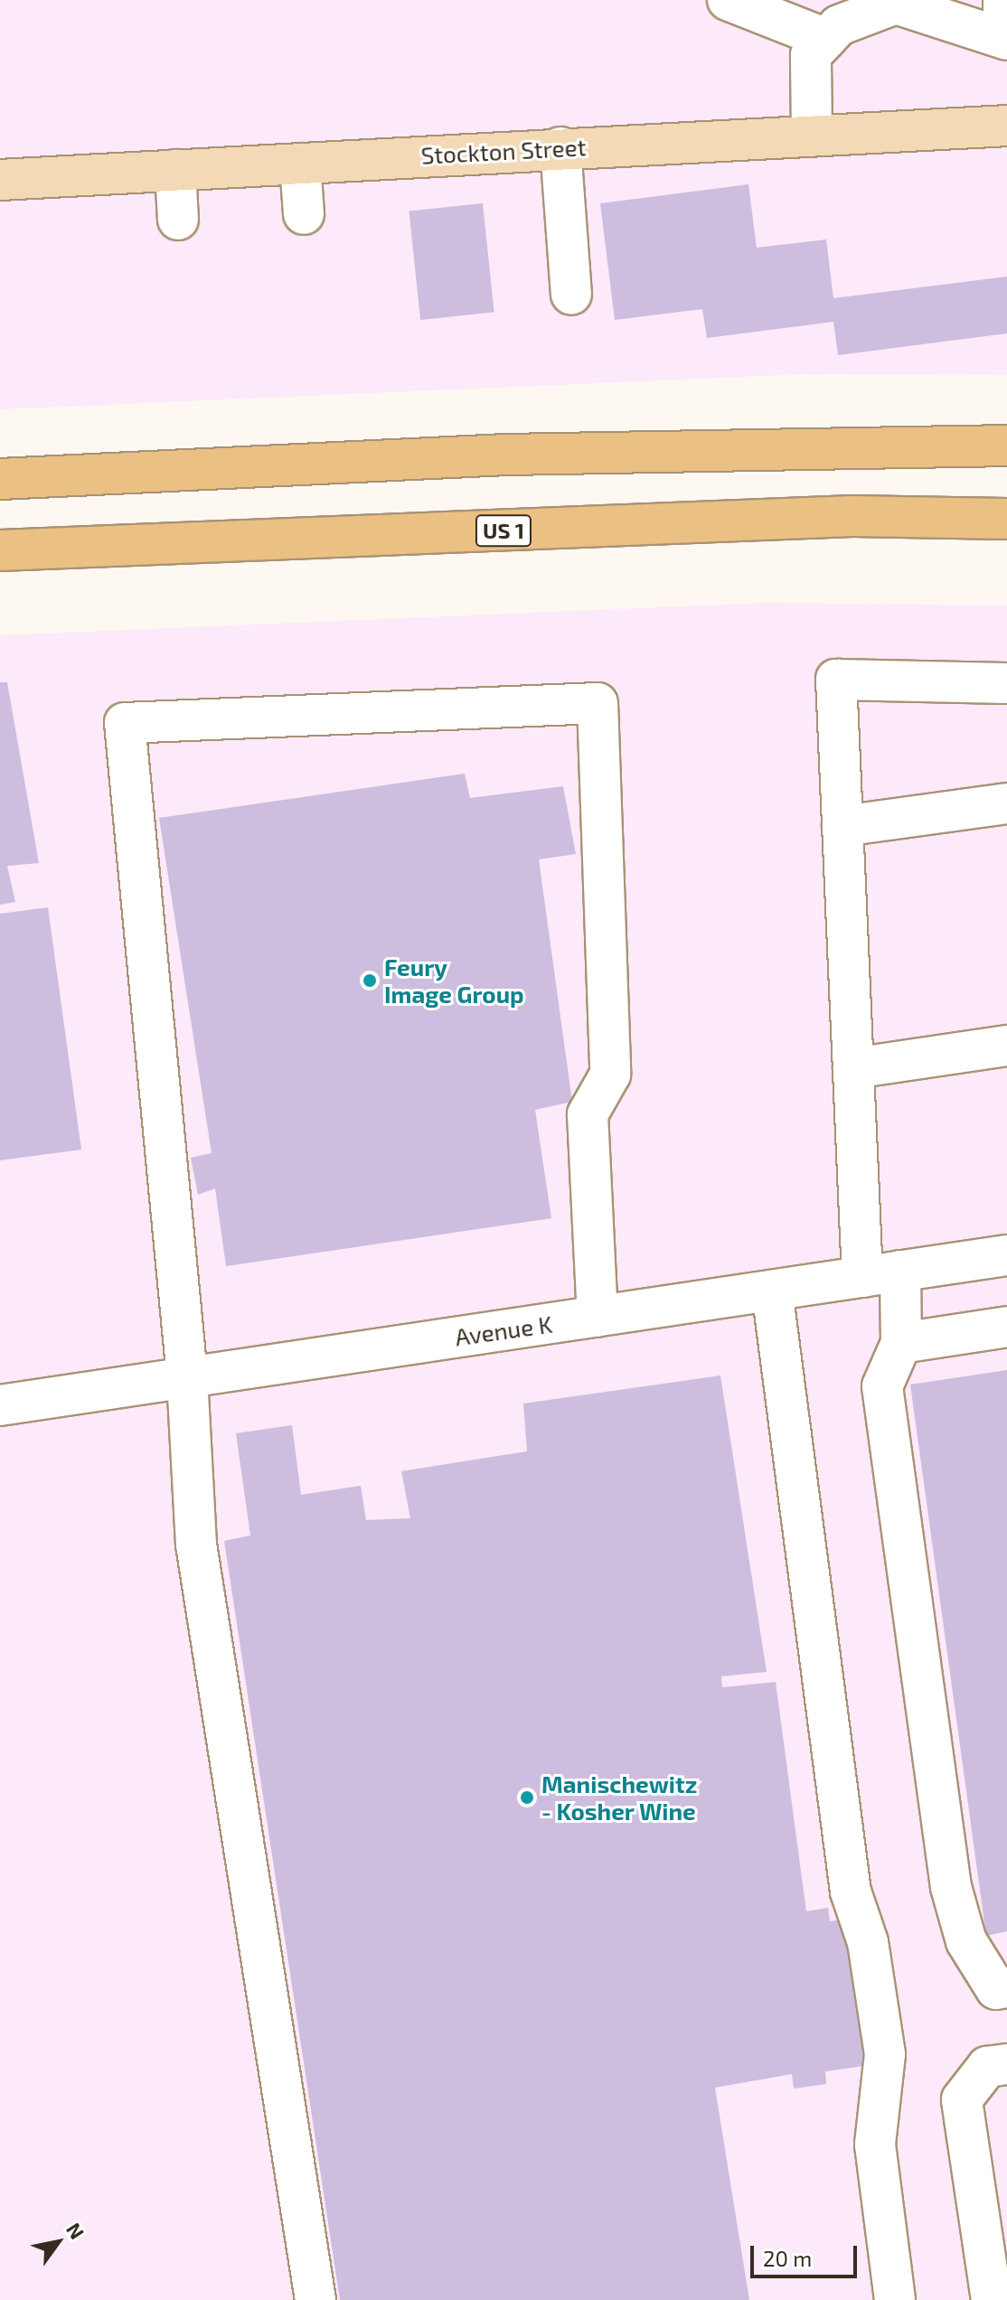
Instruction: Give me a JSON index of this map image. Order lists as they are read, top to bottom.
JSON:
{
  "streets": {
    "highway": ["US 1"],
    "main road": ["Stockton Street"],
    "street": ["Avenue K"]
  },
  "places": ["Feury Image Group", "Manischewitz - Kosher Wine"],
  "scale_bar": "20 m",
  "north": "top right"
}
